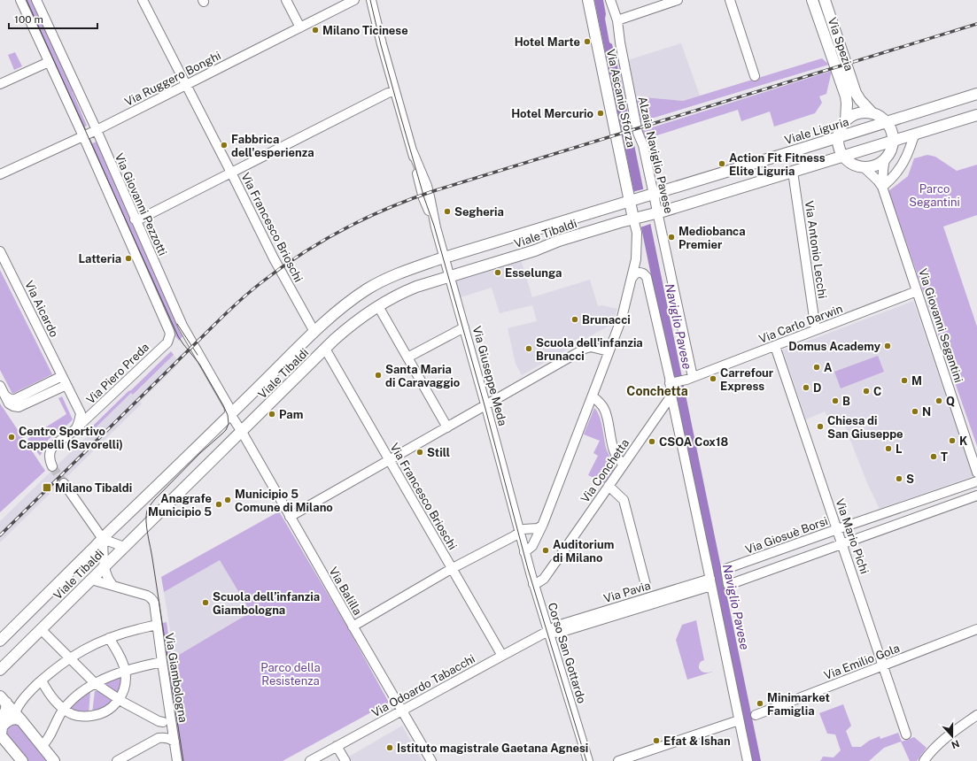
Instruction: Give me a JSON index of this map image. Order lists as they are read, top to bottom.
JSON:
{
  "streets": {
    "main road": [
      "Via Spezia",
      "Via Ascanio Sforza",
      "Viale Liguria",
      "Viale Tibaldi"
    ],
    "street": [
      "Via Ruggero Bonghi",
      "Alzaia Naviglio Pavese",
      "Via Giovanni Pezzotti",
      "Via Francesco Brioschi",
      "Via Antonio Lecchi",
      "Via Aicardo",
      "Via Carlo Darwin",
      "Via Giovanni Segantini",
      "Via Piero Preda",
      "Via Giuseppe Meda",
      "Via Conchetta",
      "Via Giosuè Borsi",
      "Via Mario Pichi",
      "Via Balilla",
      "Via Pavia",
      "Corso San Gottardo",
      "Via Emilio Gola",
      "Via Giambologna",
      "Via Odoardo Tabacchi"
    ]
  },
  "crossings": [
    ["Via Ruggero Bonghi", "Via Giovanni Pezzotti"],
    ["Via Ruggero Bonghi", "Via Francesco Brioschi"],
    ["Via Ruggero Bonghi", "Via Piero Preda"],
    ["Via Ascanio Sforza", "Viale Tibaldi"],
    ["Viale Liguria", "Alzaia Naviglio Pavese"],
    ["Viale Liguria", "Viale Tibaldi"],
    ["Alzaia Naviglio Pavese", "Viale Tibaldi"],
    ["Alzaia Naviglio Pavese", "Via Carlo Darwin"],
    ["Via Giovanni Pezzotti", "Viale Tibaldi"],
    ["Via Giovanni Pezzotti", "Via Balilla"],
    ["Via Francesco Brioschi", "Viale Tibaldi"],
    ["Via Francesco Brioschi", "Via Odoardo Tabacchi"],
    ["Viale Tibaldi", "Via Giuseppe Meda"],
    ["Viale Tibaldi", "Via Balilla"],
    ["Via Antonio Lecchi", "Via Carlo Darwin"],
    ["Via Carlo Darwin", "Via Giovanni Segantini"],
    ["Via Carlo Darwin", "Via Mario Pichi"],
    ["Via Giuseppe Meda", "Corso San Gottardo"],
    ["Via Conchetta", "Corso San Gottardo"],
    ["Via Giosuè Borsi", "Via Mario Pichi"],
    ["Via Mario Pichi", "Via Emilio Gola"],
    ["Via Balilla", "Via Odoardo Tabacchi"],
    ["Via Pavia", "Corso San Gottardo"],
    ["Via Pavia", "Via Odoardo Tabacchi"],
    ["Corso San Gottardo", "Via Odoardo Tabacchi"]
  ],
  "districts": ["Conchetta"],
  "water": ["Naviglio Pavese"],
  "parks": ["Parco Segantini", "Parco della Resistenza"],
  "places": {
    "other": [
      "Milano Ticinese",
      "Hotel Marte",
      "Hotel Mercurio",
      "Fabbrica dell'esperienza",
      "Action Fit Fitness Elite Liguria",
      "Segheria",
      "Mediobanca Premier",
      "Latteria",
      "Esselunga",
      "Brunacci",
      "Domus Academy",
      "Scuola dell'infanzia Brunacci",
      "A",
      "Santa Maria di Caravaggio",
      "Carrefour Express",
      "M",
      "D",
      "C",
      "B",
      "Q",
      "N",
      "Pam",
      "Chiesa di San Giuseppe",
      "Centro Sportivo Cappelli (Savorelli)",
      "K",
      "CSOA Cox18",
      "L",
      "Still",
      "T",
      "S",
      "Municipio 5 Comune di Milano",
      "Anagrafe Municipio 5",
      "Auditorium di Milano",
      "Scuola dell’infanzia Giambologna",
      "Minimarket Famiglia",
      "Efat & Ishan",
      "Istituto magistrale Gaetana Agnesi"
    ],
    "transit": ["Milano Tibaldi"]
  },
  "scale_bar": "100 m",
  "north": "bottom"
}
